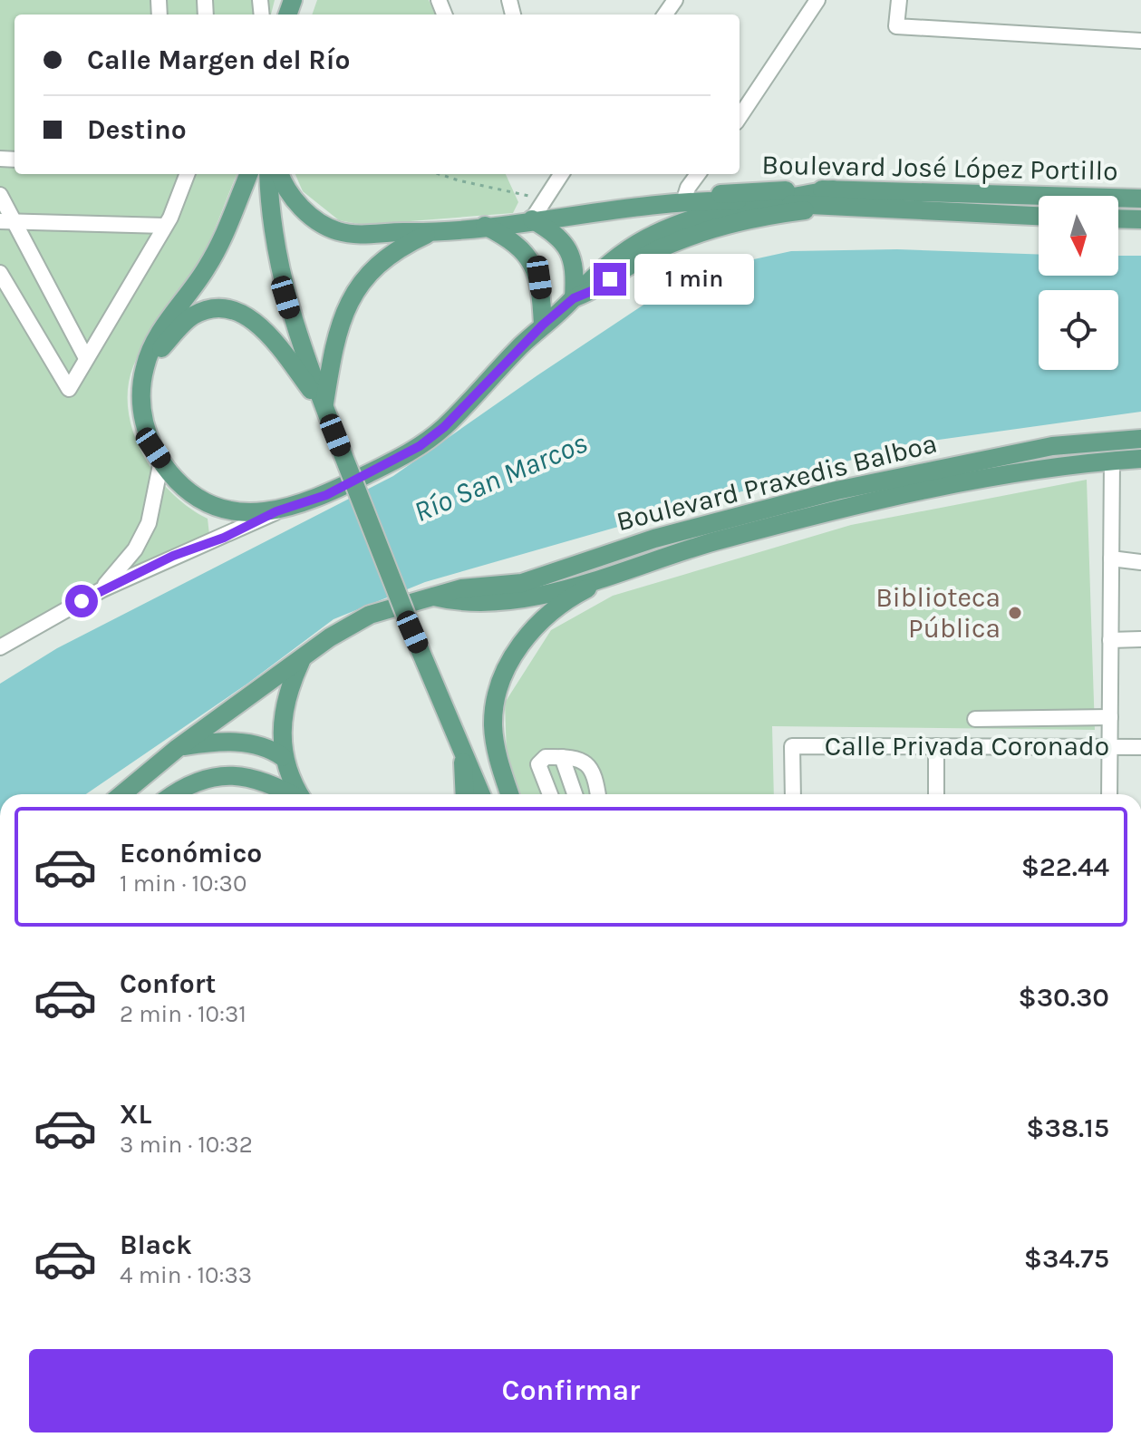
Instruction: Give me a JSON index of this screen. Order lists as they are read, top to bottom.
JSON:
{
  "streets": {
    "main road": ["Boulevard José López Portillo", "Boulevard Praxedis Balboa"],
    "street": ["Calle Privada Coronado"]
  },
  "water": ["Río San Marcos"],
  "places": ["Biblioteca Pública"],
  "north": "bottom",
  "page": {
    "banner": ["Calle Margen del Río", "Destino"],
    "bubble": "1 min",
    "list": [
      {
        "name": "Económico",
        "note": "1 min · 10:30",
        "value": "$22.44"
      },
      {
        "name": "Confort",
        "note": "2 min · 10:31",
        "value": "$30.30"
      },
      {
        "name": "XL",
        "note": "3 min · 10:32",
        "value": "$38.15"
      },
      {
        "name": "Black",
        "note": "4 min · 10:33",
        "value": "$34.75"
      }
    ],
    "buttons": "Confirmar"
  }
}
